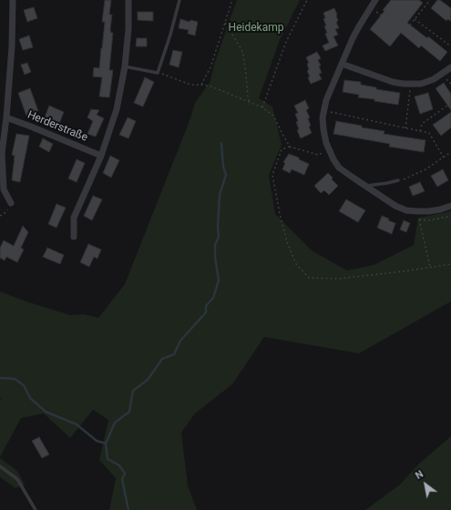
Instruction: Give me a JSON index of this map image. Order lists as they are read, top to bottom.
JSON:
{
  "streets": {
    "street": ["Herderstraße"]
  },
  "parks": ["Heidekamp"],
  "north": "top left"
}
